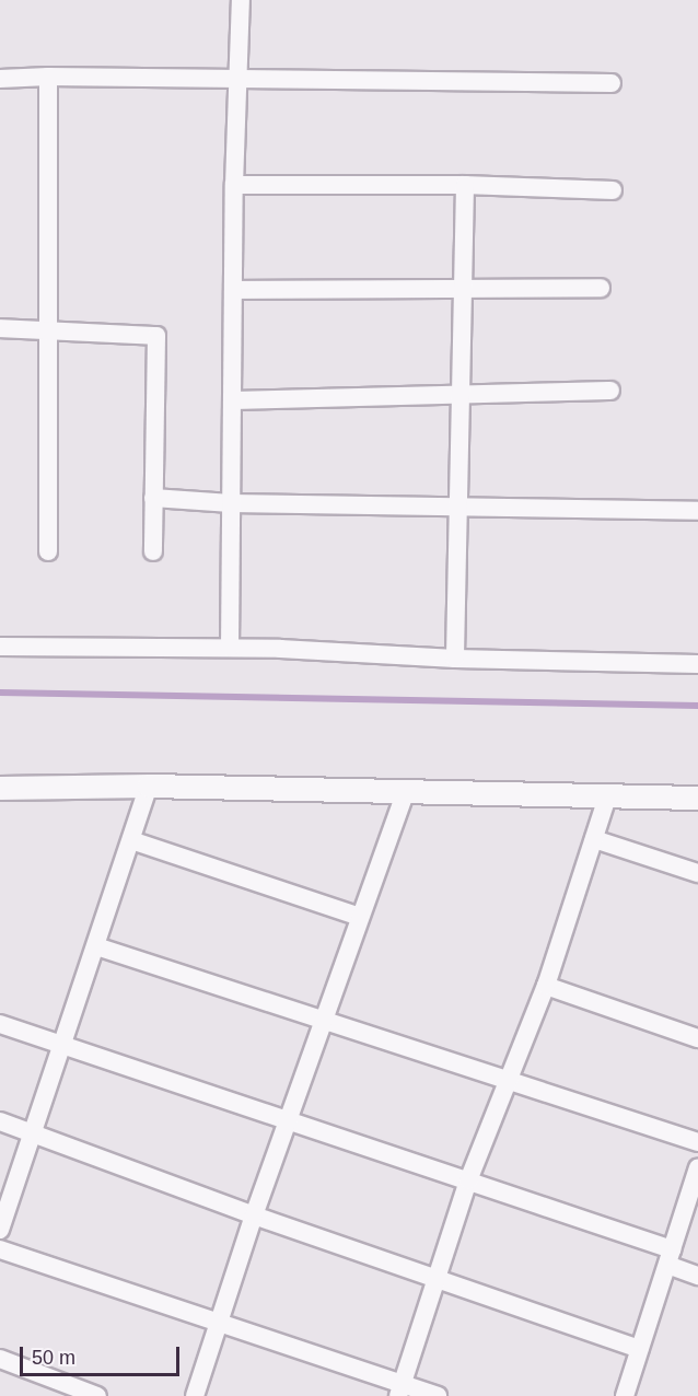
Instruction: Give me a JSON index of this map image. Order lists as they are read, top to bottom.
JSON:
{
  "scale_bar": "50 m"
}
